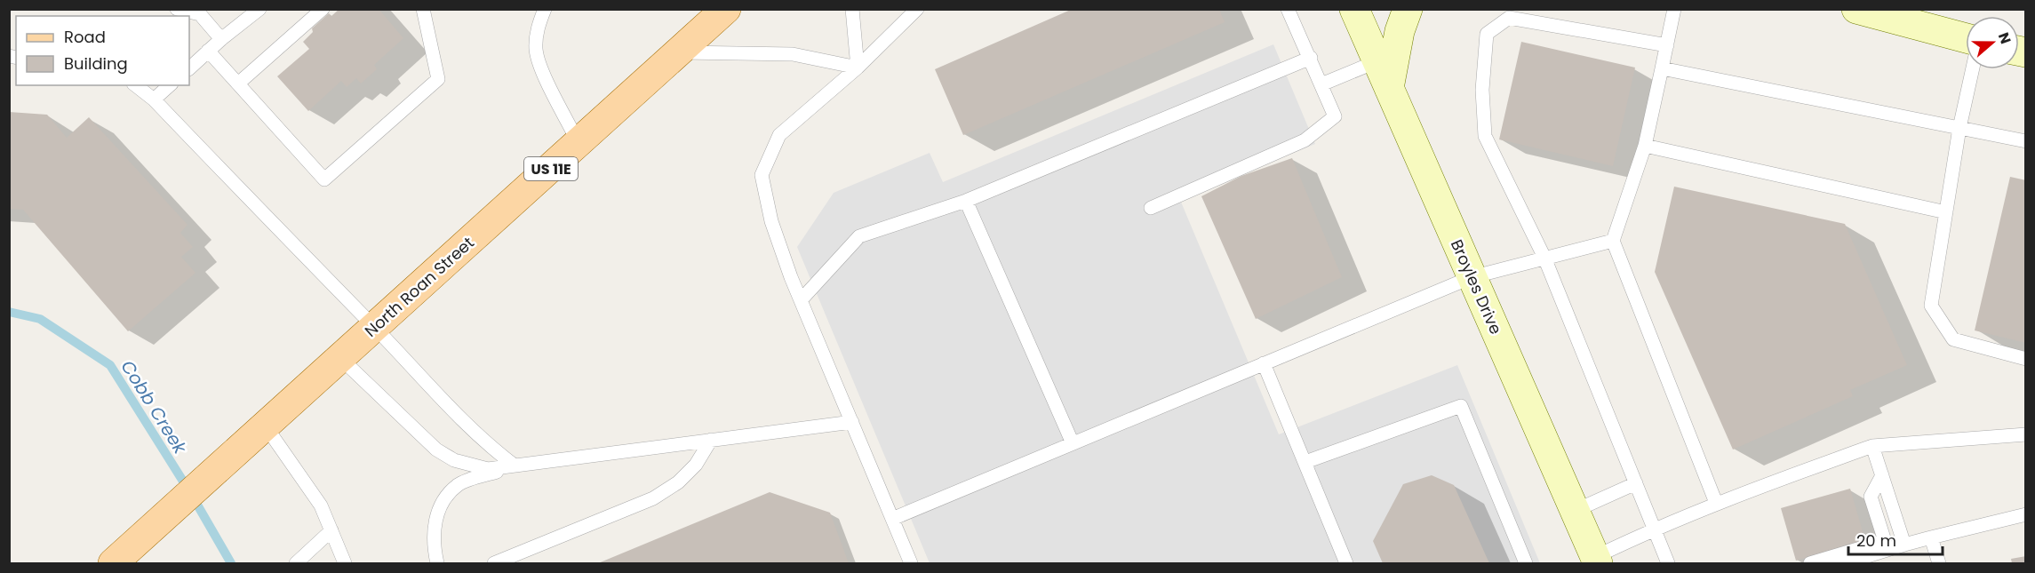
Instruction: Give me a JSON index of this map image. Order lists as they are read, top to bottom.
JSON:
{
  "streets": {
    "main road": ["US 11E", "North Roan Street"],
    "street": ["Broyles Drive"]
  },
  "water": ["Cobb Creek"],
  "legend": ["Road", "Building"],
  "scale_bar": "20 m",
  "north": "right"
}
